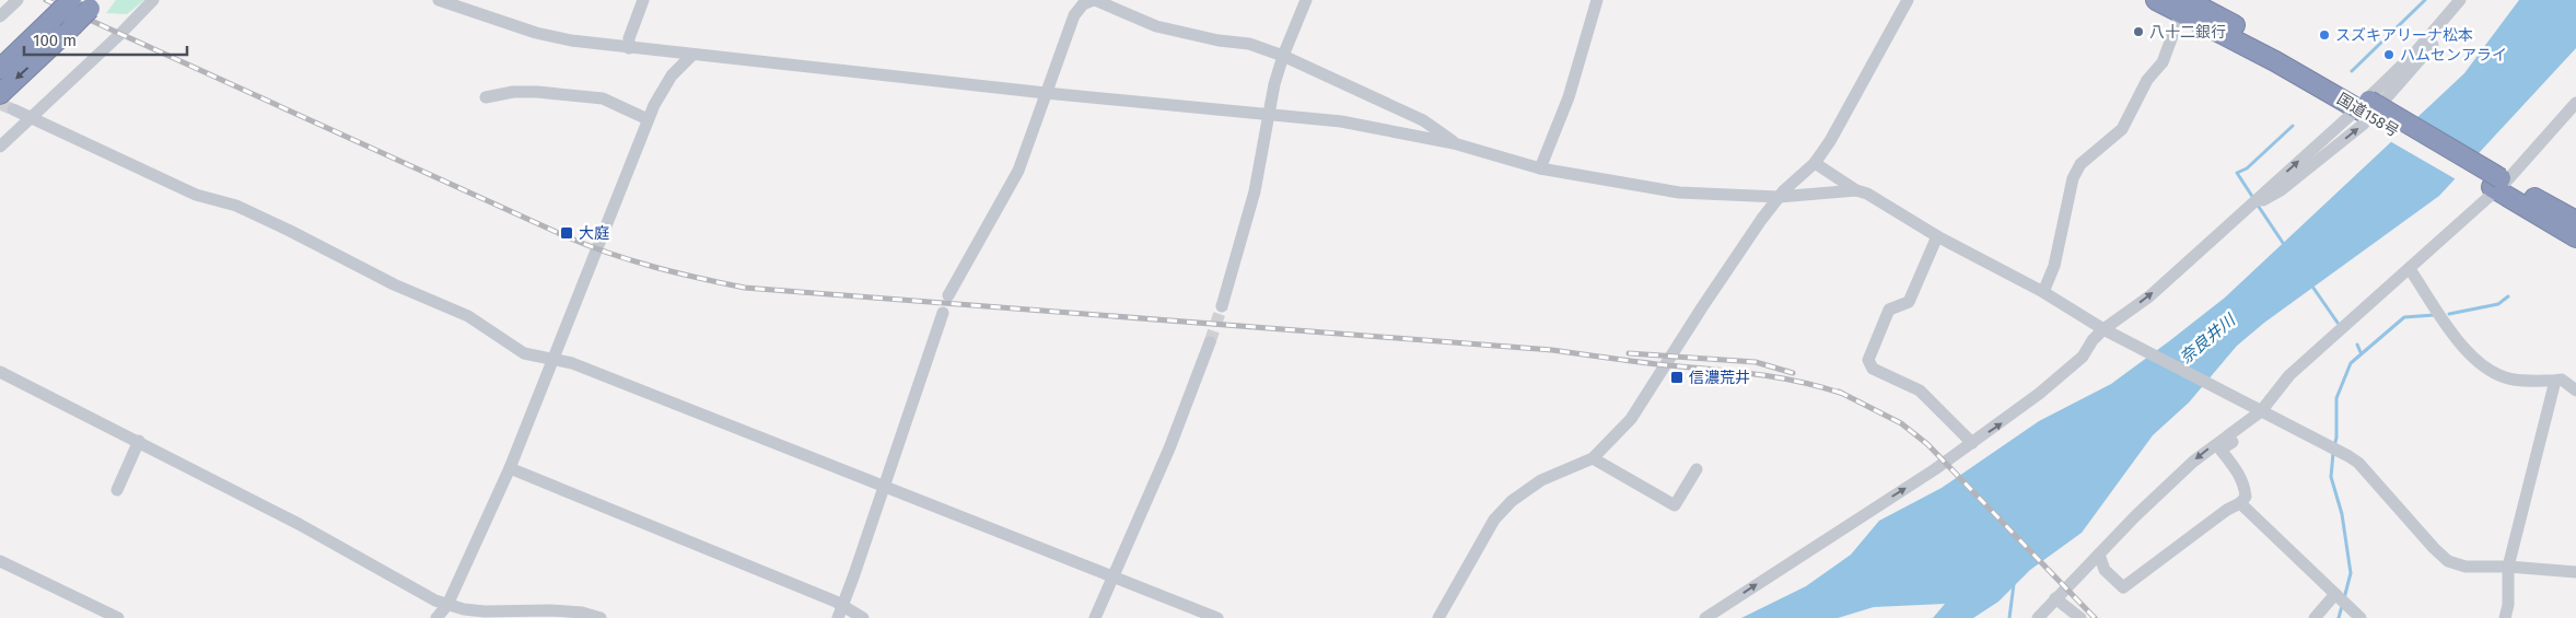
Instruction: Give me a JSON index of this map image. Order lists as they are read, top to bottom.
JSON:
{
  "streets": {
    "highway": ["国道158号"]
  },
  "water": ["奈良井川"],
  "places": {
    "other": ["八十二銀行", "スズキアリーナ松本", "ハムセンアライ"],
    "transit": ["大庭", "信濃荒井"]
  },
  "scale_bar": "100 m"
}
